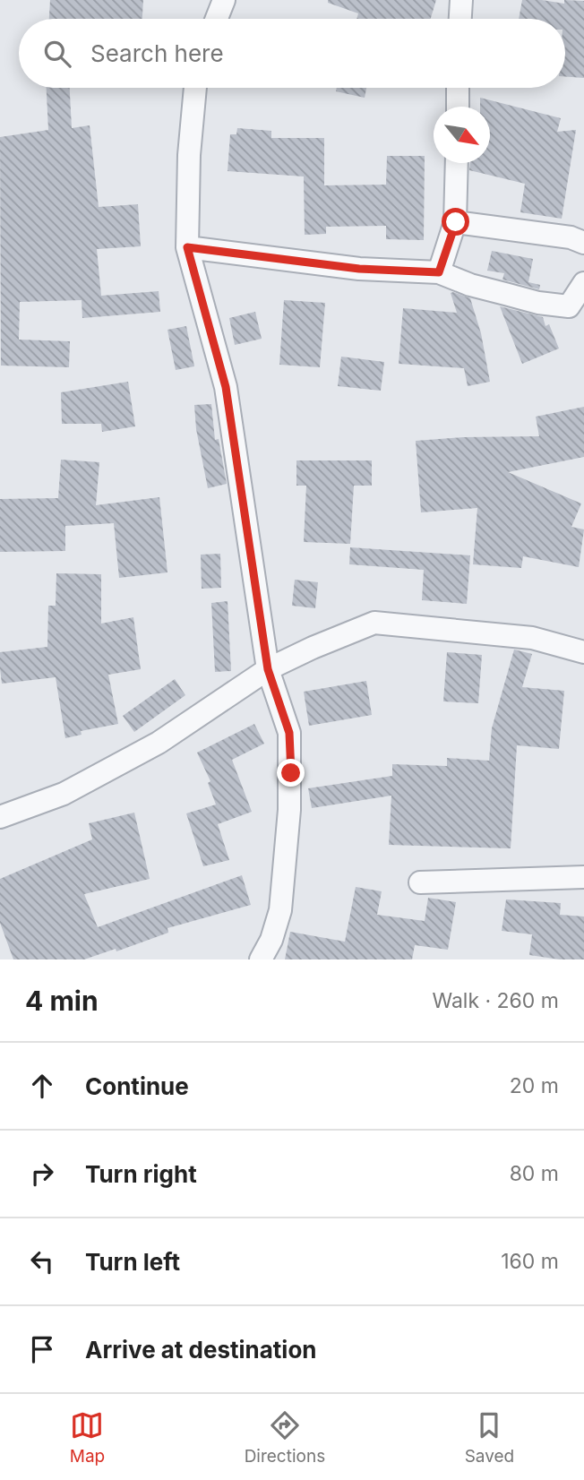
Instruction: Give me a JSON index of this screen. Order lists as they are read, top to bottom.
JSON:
{
  "north": "bottom right",
  "page": {
    "search": "Search here",
    "heading": ["4 min", "Walk · 260 m"],
    "list": [
      ["Continue", "20 m"],
      ["Turn right", "80 m"],
      ["Turn left", "160 m"],
      "Arrive at destination"
    ],
    "nav": ["Map", "Directions", "Saved"]
  }
}
